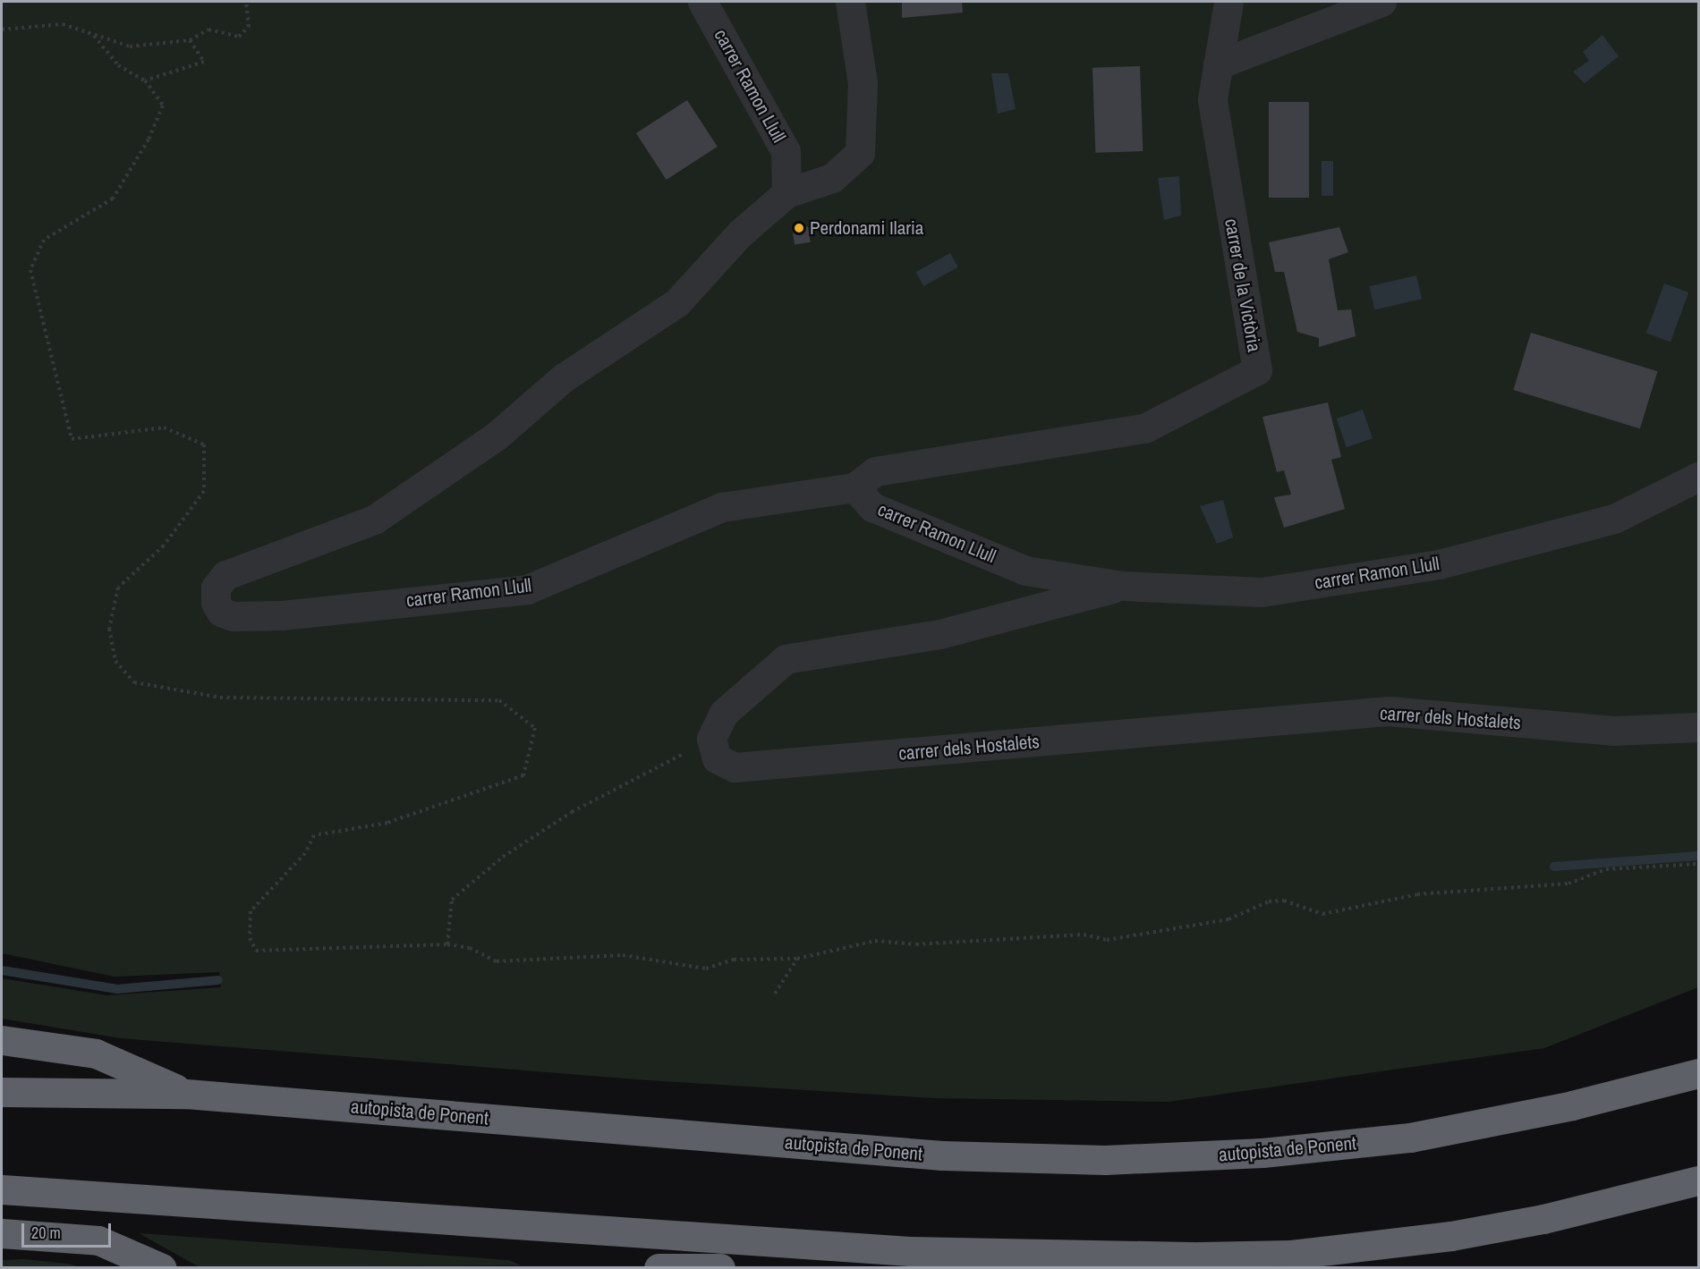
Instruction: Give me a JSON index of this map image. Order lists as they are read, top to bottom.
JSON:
{
  "streets": {
    "highway": ["autopista de Ponent"],
    "street": ["carrer Ramon Llull", "carrer de la Victòria", "carrer dels Hostalets"]
  },
  "crossings": [
    ["carrer Ramon Llull", "carrer de la Victòria"]
  ],
  "places": ["Perdonami Ilaria"],
  "scale_bar": "20 m"
}
